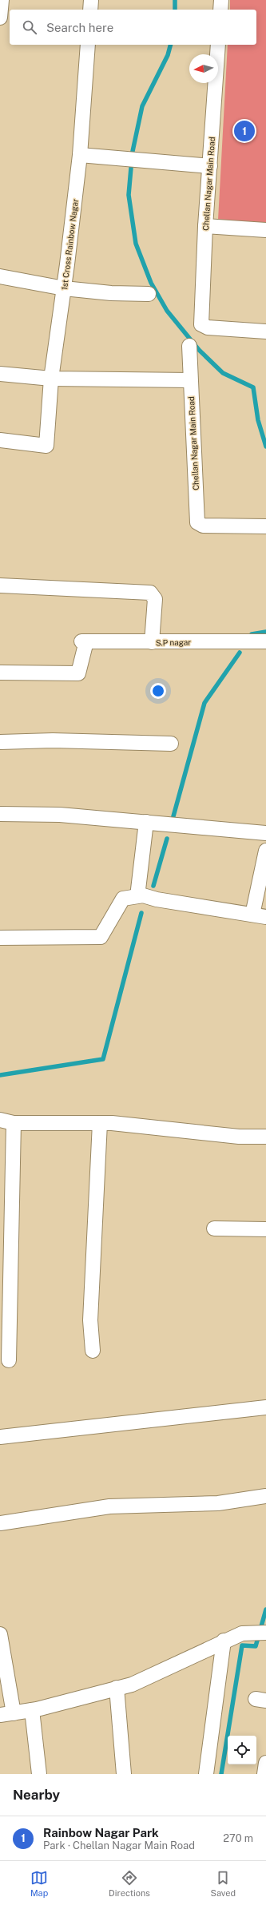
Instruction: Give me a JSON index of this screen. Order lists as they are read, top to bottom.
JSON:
{
  "streets": {
    "street": ["Chellan Nagar Main Road", "1st Cross Rainbow Nagar", "S.P nagar"]
  },
  "north": "left",
  "page": {
    "search": "Search here",
    "pins": "1",
    "heading": "Nearby",
    "list": [
      {
        "mark": "1",
        "name": "Rainbow Nagar Park",
        "note": "Park · Chellan Nagar Main Road",
        "value": "270 m"
      }
    ],
    "nav": ["Map", "Directions", "Saved"]
  }
}
